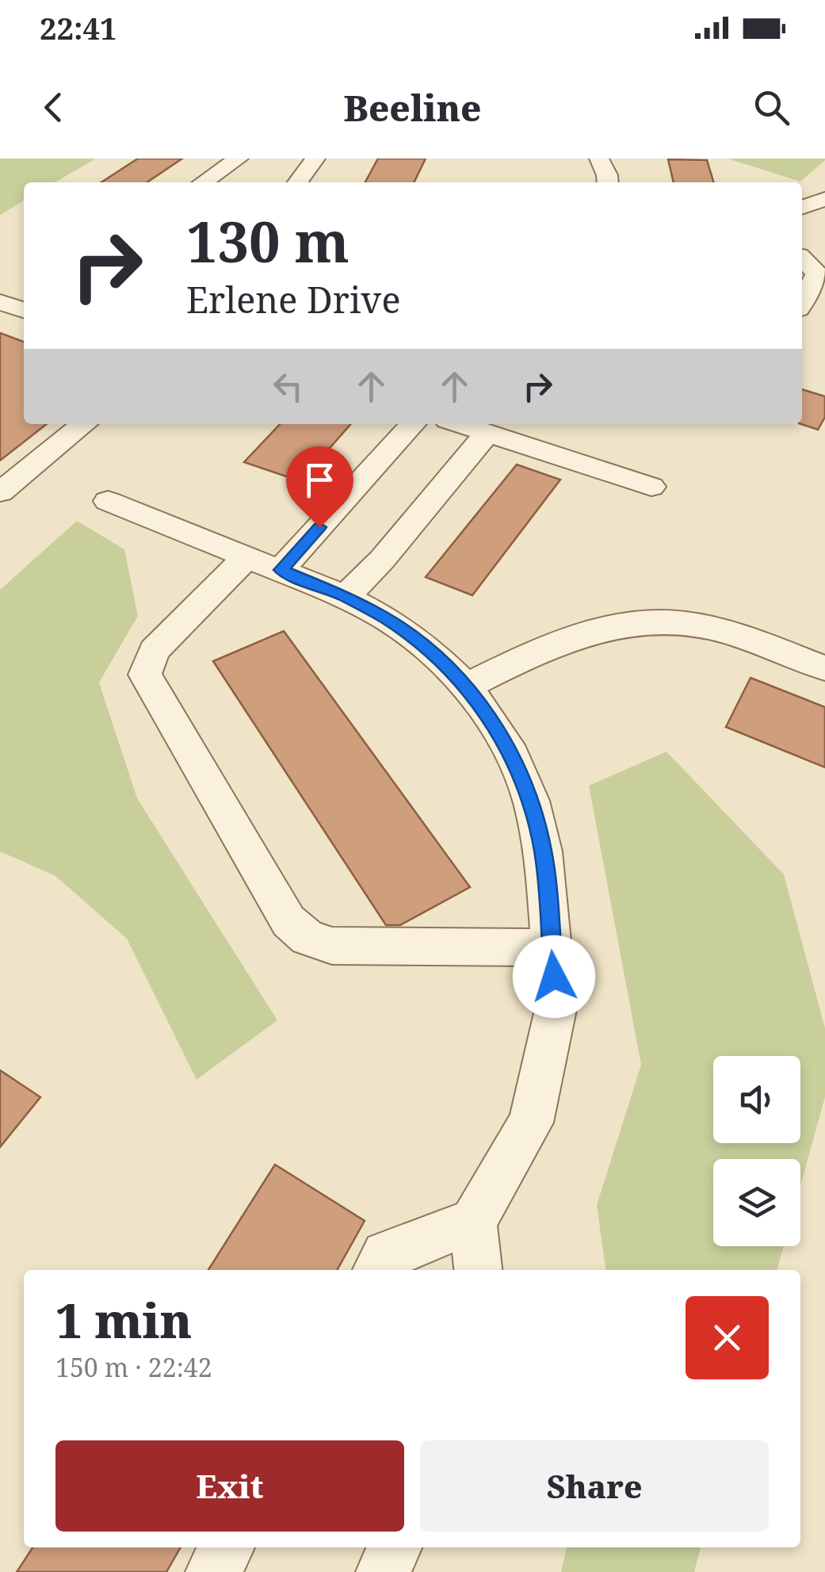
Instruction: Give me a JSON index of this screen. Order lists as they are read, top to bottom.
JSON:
{
  "page": {
    "status": "22:41",
    "header": "Beeline",
    "turn": ["130 m", "Erlene Drive"],
    "heading": ["1 min", "150 m · 22:42"],
    "buttons": ["Exit", "Share"]
  }
}
